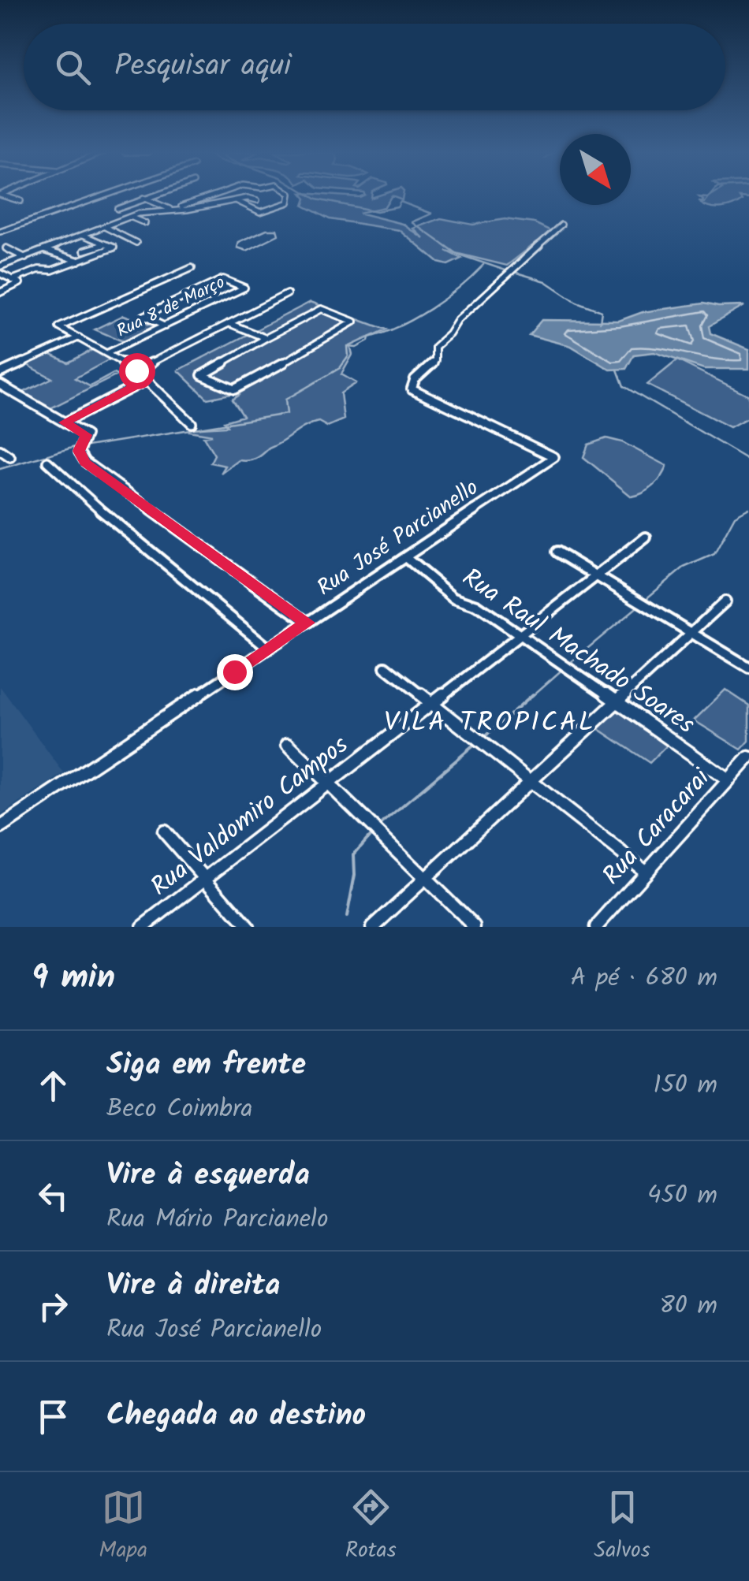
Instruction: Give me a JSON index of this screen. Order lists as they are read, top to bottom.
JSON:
{
  "streets": {
    "street": [
      "Rua 8 de Março",
      "Rua José Parcianello",
      "Rua Raul Machado Soares",
      "Rua Valdomiro Campos",
      "Rua Caracarai"
    ]
  },
  "crossings": [
    ["Rua José Parcianello", "Rua Raul Machado Soares"],
    ["Rua Raul Machado Soares", "Rua Valdomiro Campos"],
    ["Rua Raul Machado Soares", "Rua Caracarai"]
  ],
  "districts": ["VILA TROPICAL"],
  "north": "bottom right",
  "page": {
    "search": "Pesquisar aqui",
    "heading": ["9 min", "A pé · 680 m"],
    "list": [
      ["Siga em frente", "Beco Coimbra", "150 m"],
      ["Vire à esquerda", "Rua Mário Parcianelo", "450 m"],
      ["Vire à direita", "Rua José Parcianello", "80 m"],
      "Chegada ao destino"
    ],
    "nav": ["Mapa", "Rotas", "Salvos"]
  }
}
